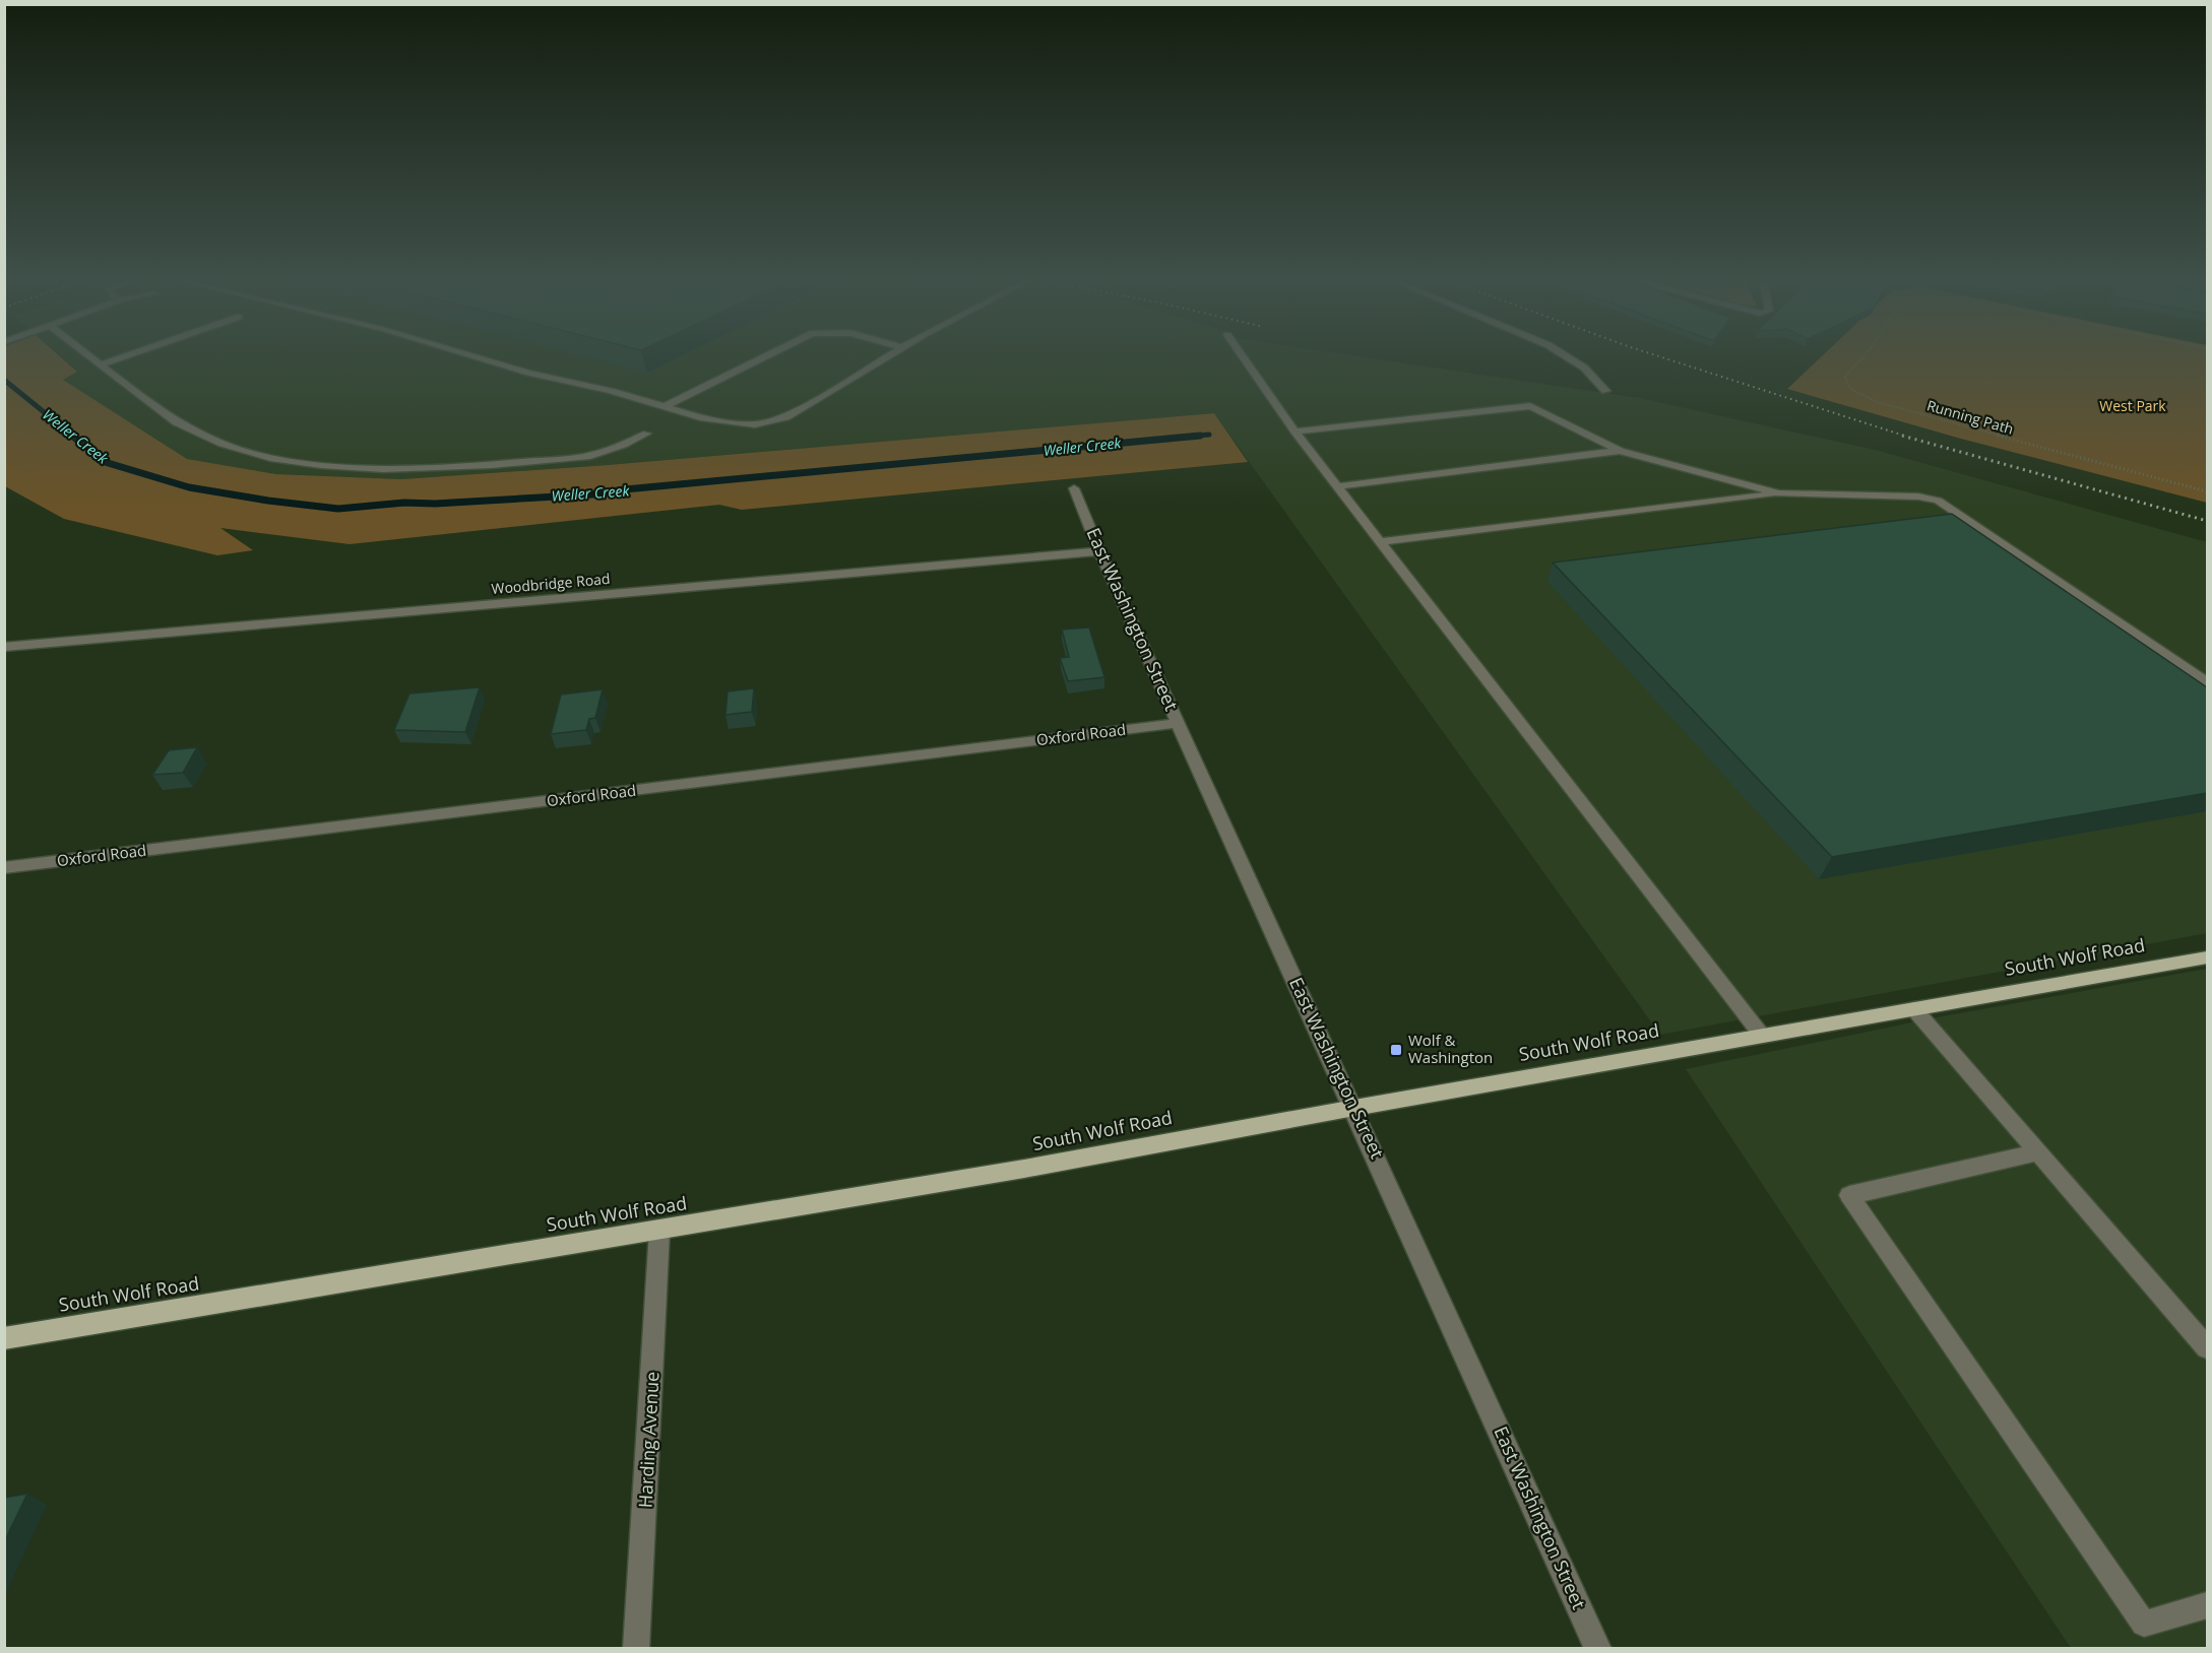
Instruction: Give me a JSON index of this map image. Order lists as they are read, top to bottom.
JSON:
{
  "streets": {
    "main road": ["South Wolf Road"],
    "street": [
      "Woodbridge Road",
      "East Washington Street",
      "Oxford Road",
      "Harding Avenue"
    ],
    "path": ["Running Path"]
  },
  "crossings": [
    ["Woodbridge Road", "East Washington Street"],
    ["East Washington Street", "Oxford Road"],
    ["East Washington Street", "South Wolf Road"],
    ["South Wolf Road", "Harding Avenue"]
  ],
  "water": ["Weller Creek"],
  "parks": ["West Park"],
  "places": {
    "transit": ["Wolf & Washington"]
  }
}
